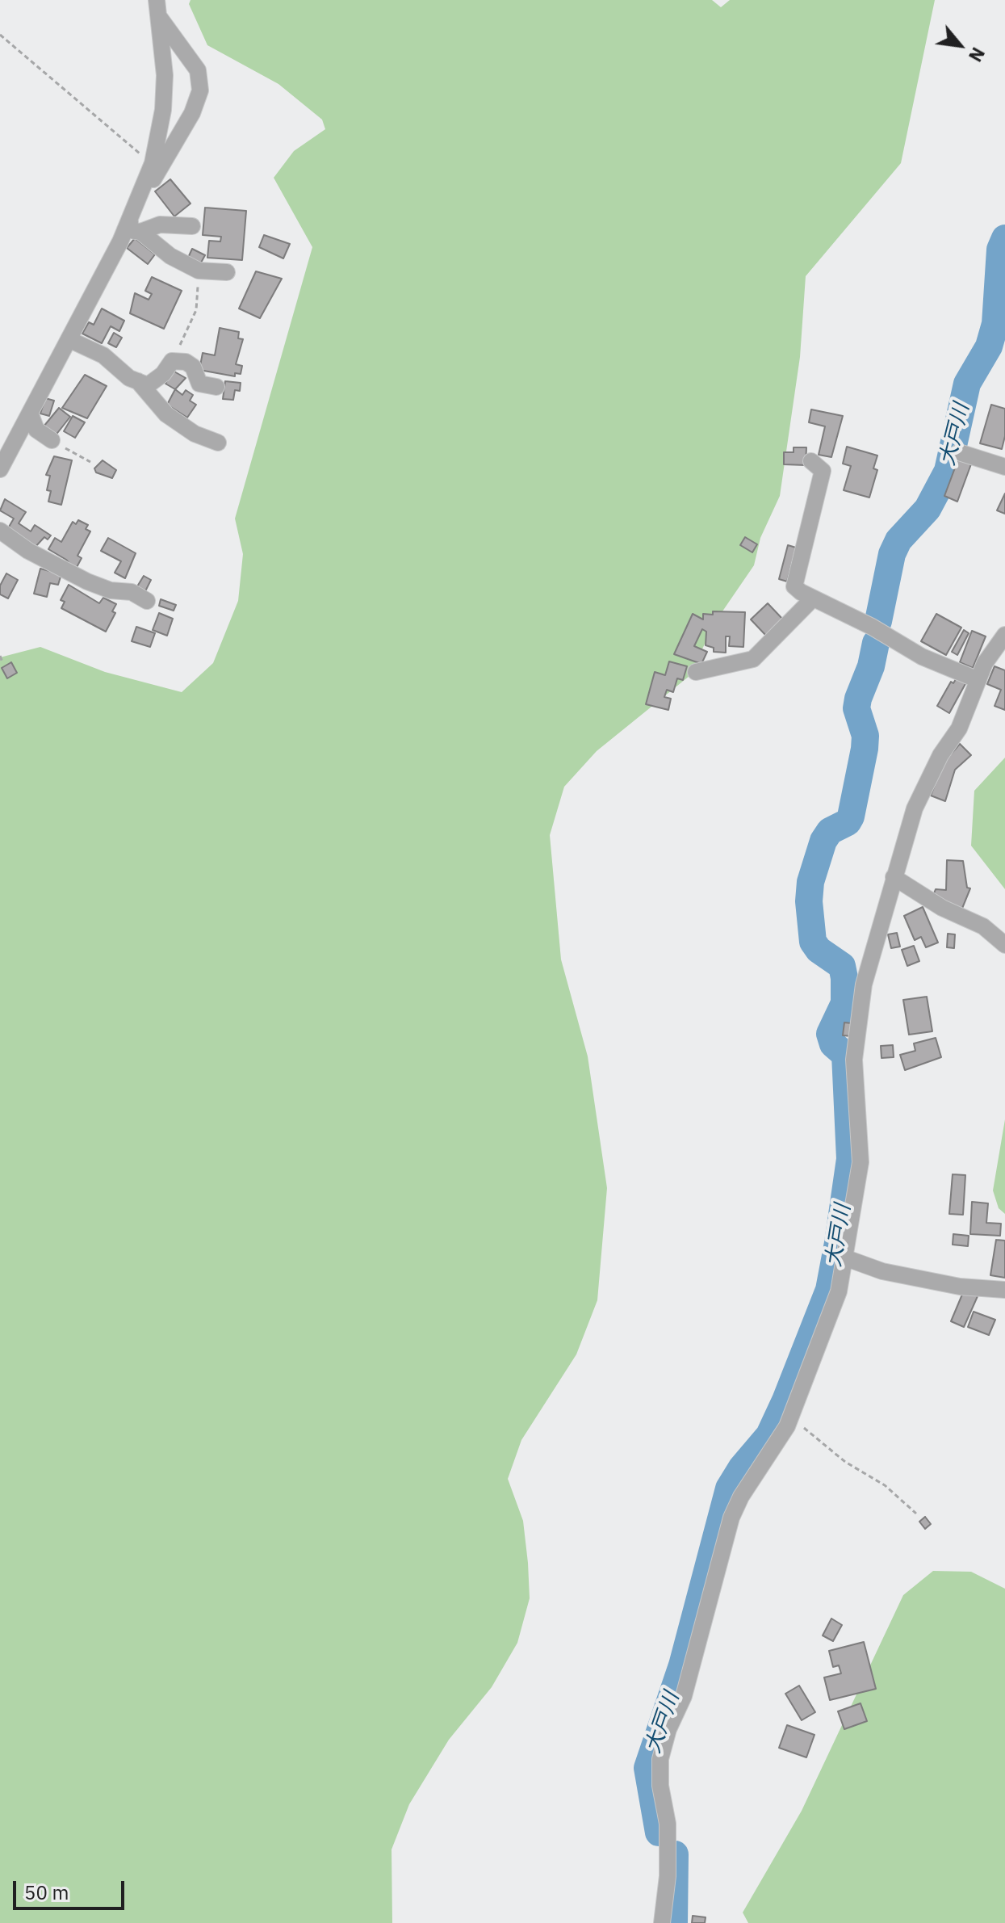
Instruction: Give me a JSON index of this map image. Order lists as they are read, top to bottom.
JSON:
{
  "water": ["大戸川"],
  "scale_bar": "50 m",
  "north": "bottom right"
}
